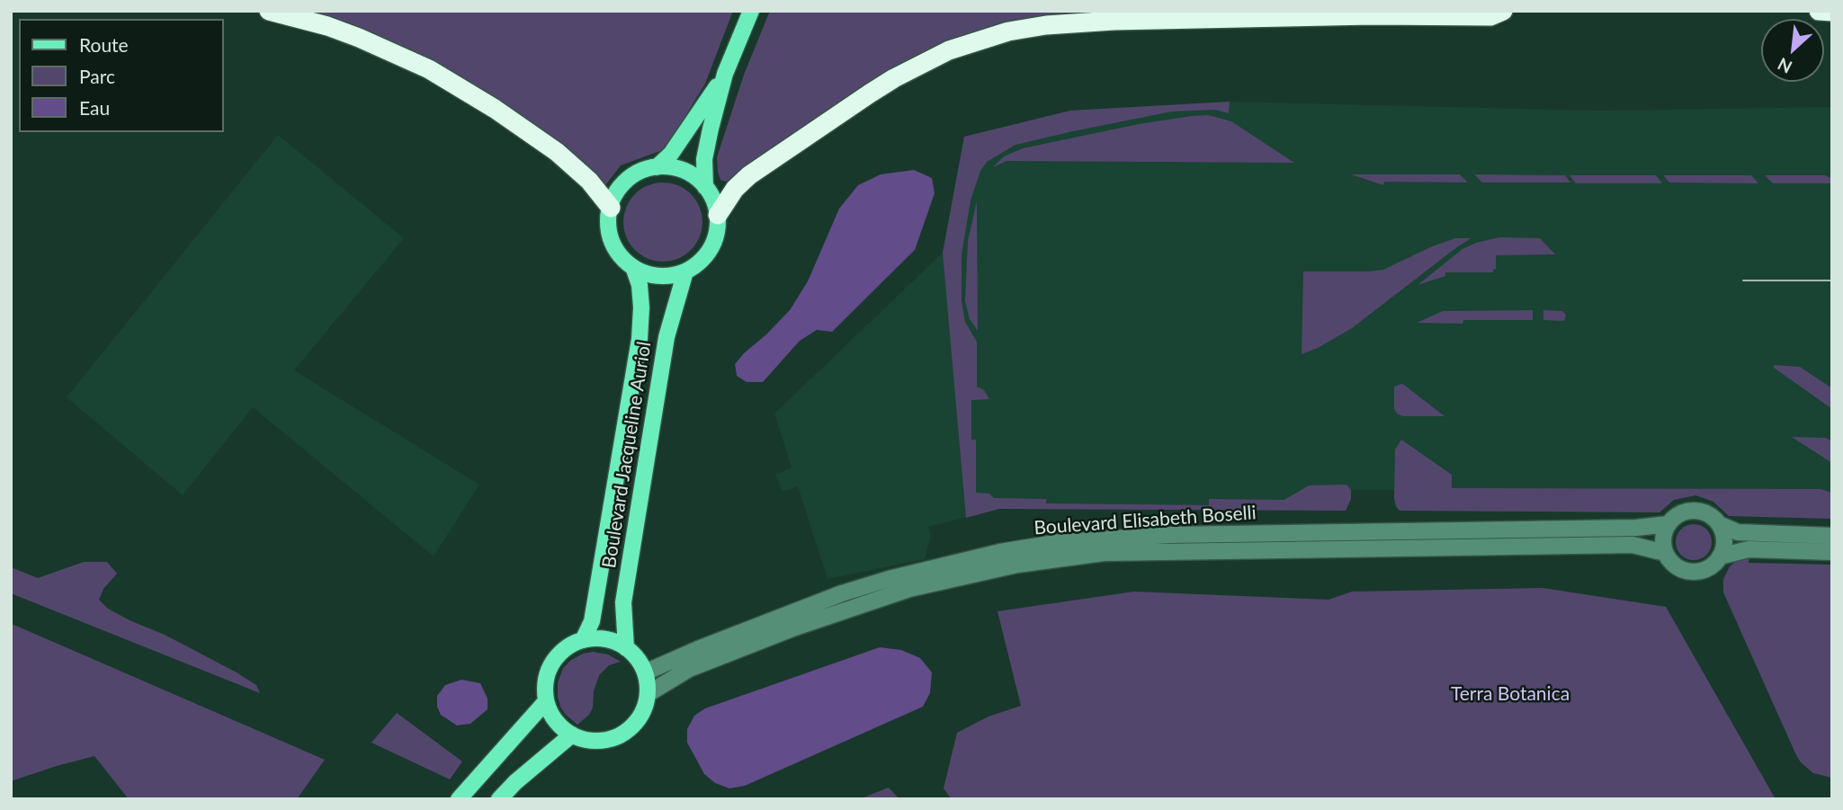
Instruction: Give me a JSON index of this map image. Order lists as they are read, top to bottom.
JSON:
{
  "streets": {
    "main road": ["Boulevard Jacqueline Auriol"],
    "street": ["Boulevard Elisabeth Boselli"]
  },
  "crossings": [
    ["Boulevard Jacqueline Auriol", "Boulevard Elisabeth Boselli"]
  ],
  "parks": ["Terra Botanica"],
  "legend": ["Route", "Parc", "Eau"],
  "north": "bottom left"
}
